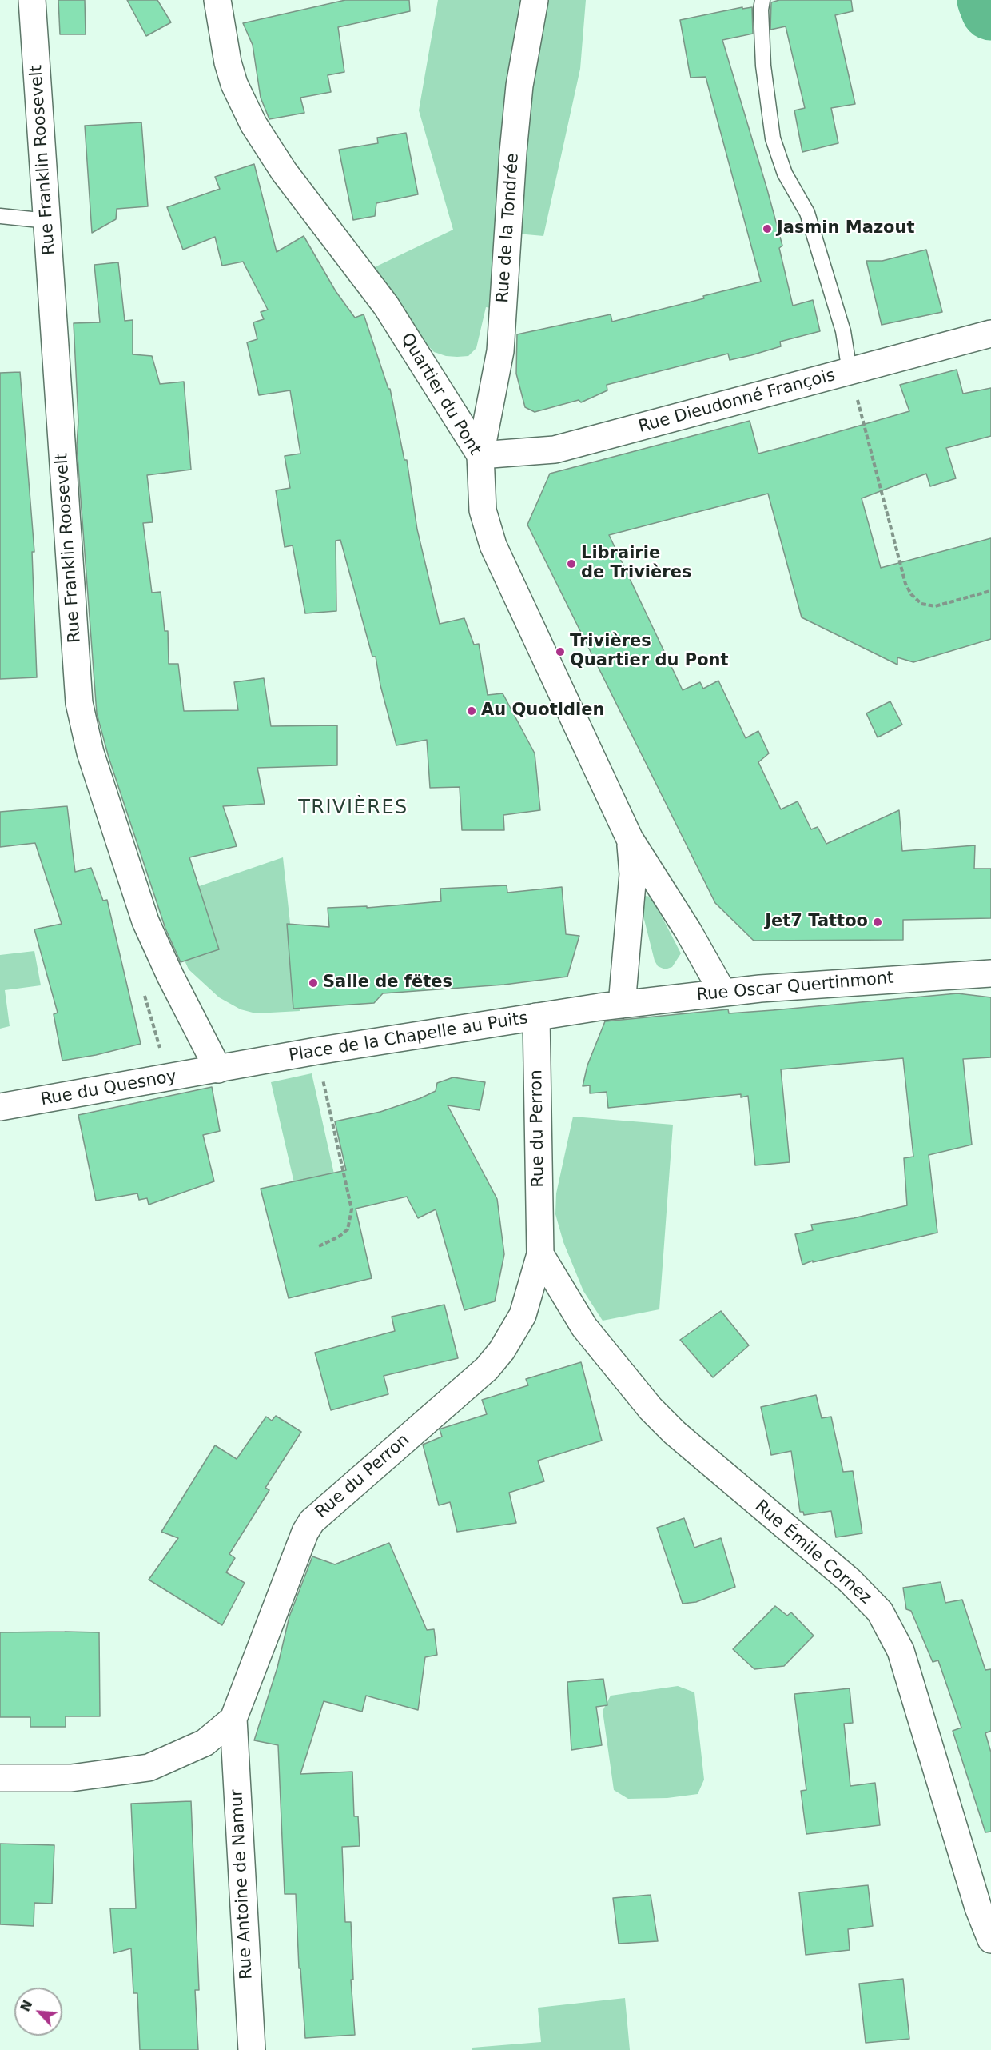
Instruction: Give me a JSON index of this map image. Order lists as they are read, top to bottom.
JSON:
{
  "streets": {
    "street": [
      "Rue Franklin Roosevelt",
      "Rue de la Tondrée",
      "Quartier du Pont",
      "Rue Dieudonné François",
      "Rue Oscar Quertinmont",
      "Place de la Chapelle au Puits",
      "Rue du Quesnoy",
      "Rue du Perron",
      "Rue Émile Cornez",
      "Rue Antoine de Namur"
    ]
  },
  "crossings": [
    ["Rue Franklin Roosevelt", "Place de la Chapelle au Puits"],
    ["Rue Franklin Roosevelt", "Rue du Quesnoy"],
    ["Rue de la Tondrée", "Quartier du Pont"],
    ["Rue de la Tondrée", "Rue Dieudonné François"],
    ["Quartier du Pont", "Rue Dieudonné François"],
    ["Rue Oscar Quertinmont", "Place de la Chapelle au Puits"],
    ["Place de la Chapelle au Puits", "Rue du Quesnoy"],
    ["Place de la Chapelle au Puits", "Rue du Perron"],
    ["Rue du Perron", "Rue Émile Cornez"],
    ["Rue du Perron", "Rue Antoine de Namur"]
  ],
  "districts": ["TRIVIÈRES"],
  "places": [
    "Jasmin Mazout",
    "Librairie de Trivières",
    "Trivières Quartier du Pont",
    "Au Quotidien",
    "Jet7 Tattoo",
    "Salle de fëtes"
  ],
  "north": "top left"
}
